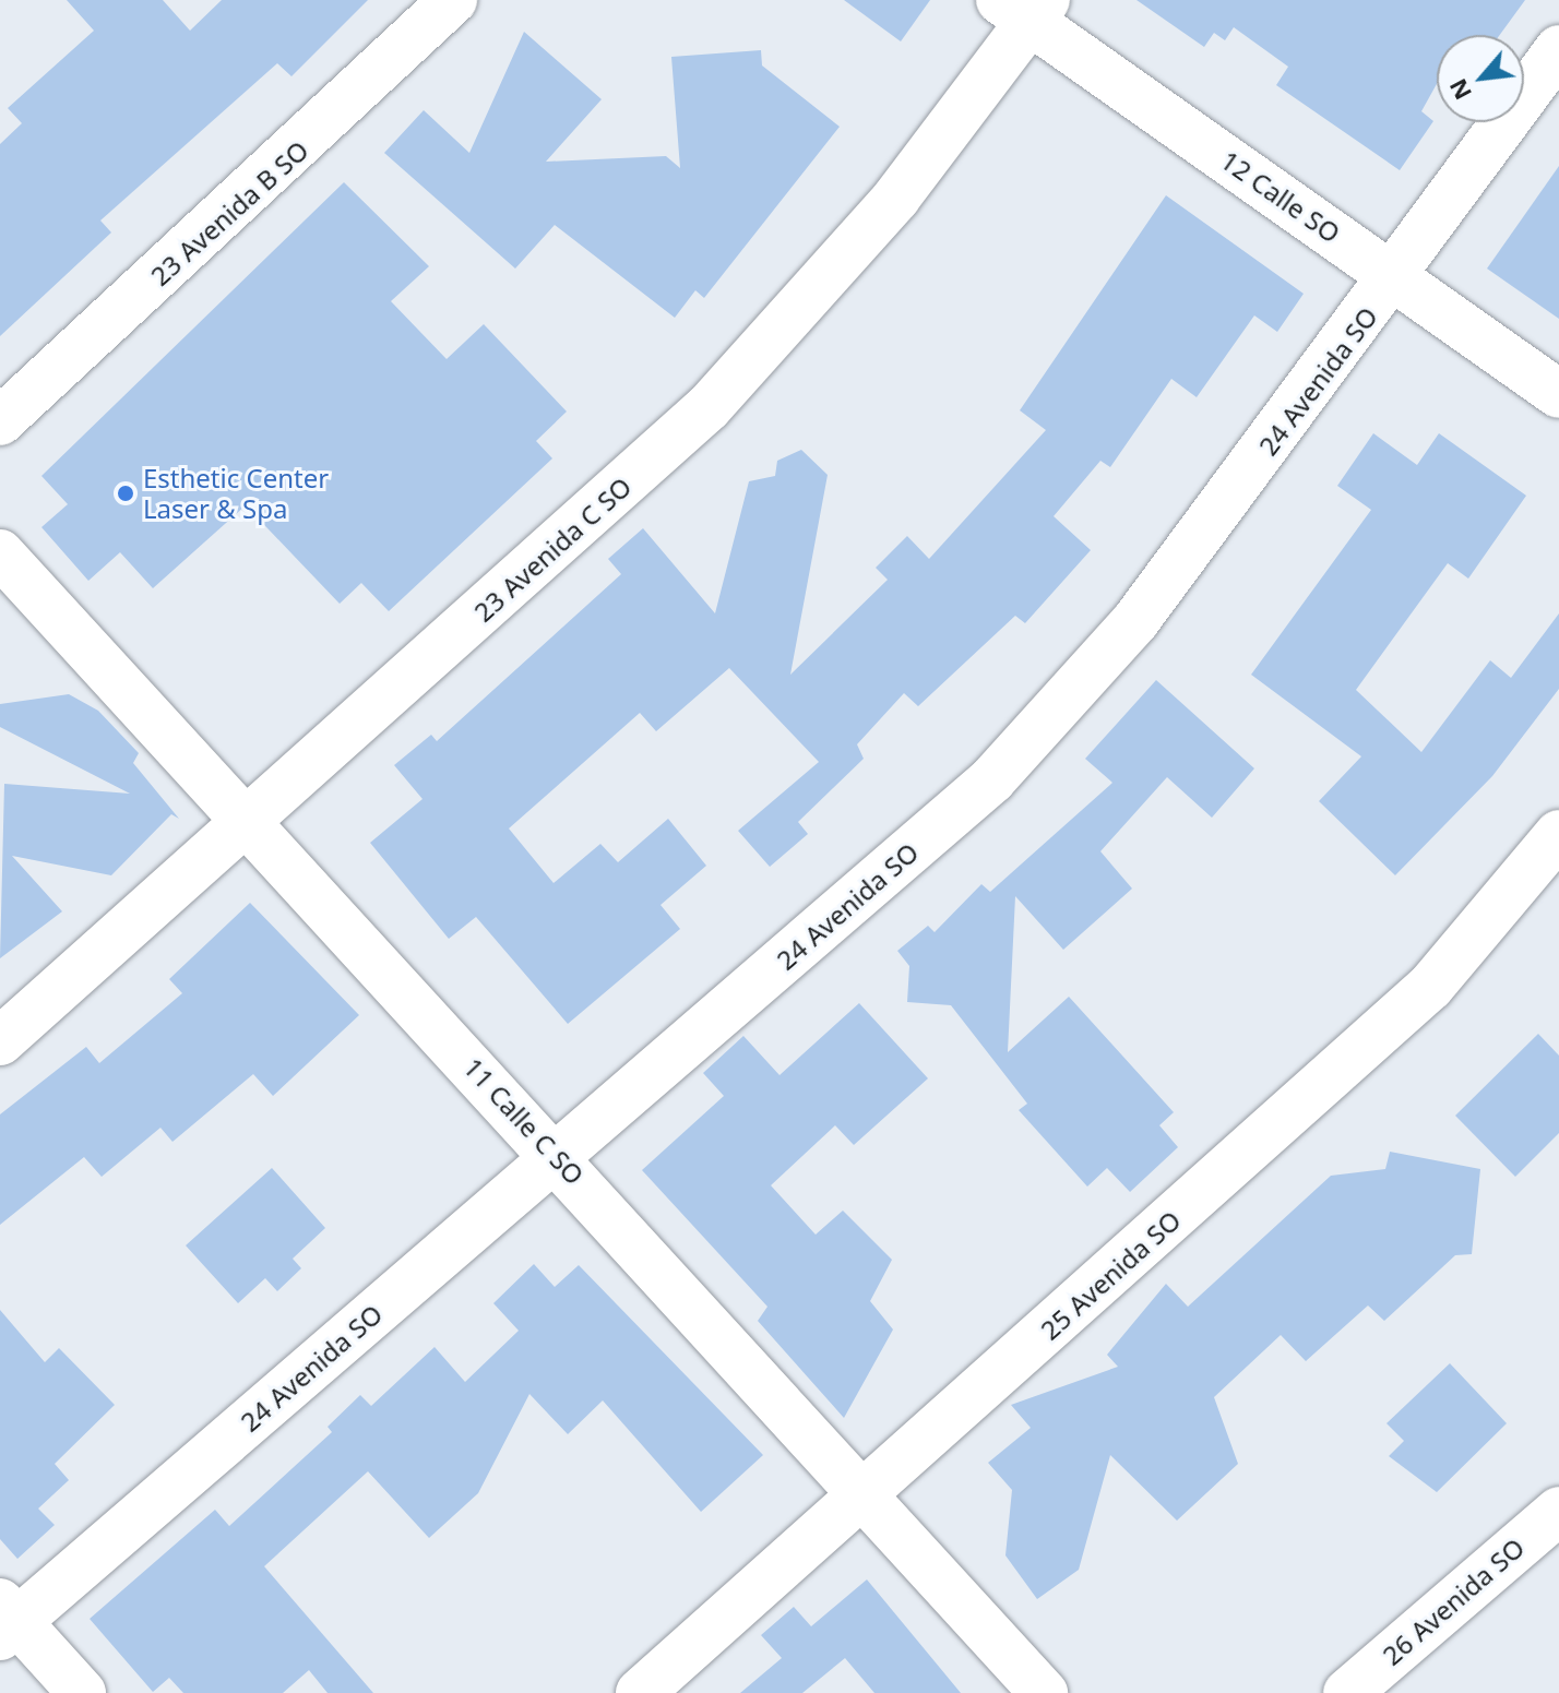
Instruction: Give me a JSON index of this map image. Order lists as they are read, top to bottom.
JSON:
{
  "streets": {
    "street": [
      "12 Calle SO",
      "23 Avenida B SO",
      "24 Avenida SO",
      "23 Avenida C SO",
      "11 Calle C SO",
      "25 Avenida SO",
      "26 Avenida SO"
    ]
  },
  "crossings": [
    ["12 Calle SO", "24 Avenida SO"],
    ["12 Calle SO", "23 Avenida C SO"],
    ["24 Avenida SO", "11 Calle C SO"],
    ["23 Avenida C SO", "11 Calle C SO"],
    ["11 Calle C SO", "25 Avenida SO"]
  ],
  "places": ["Esthetic Center Laser & Spa"],
  "north": "bottom left"
}
